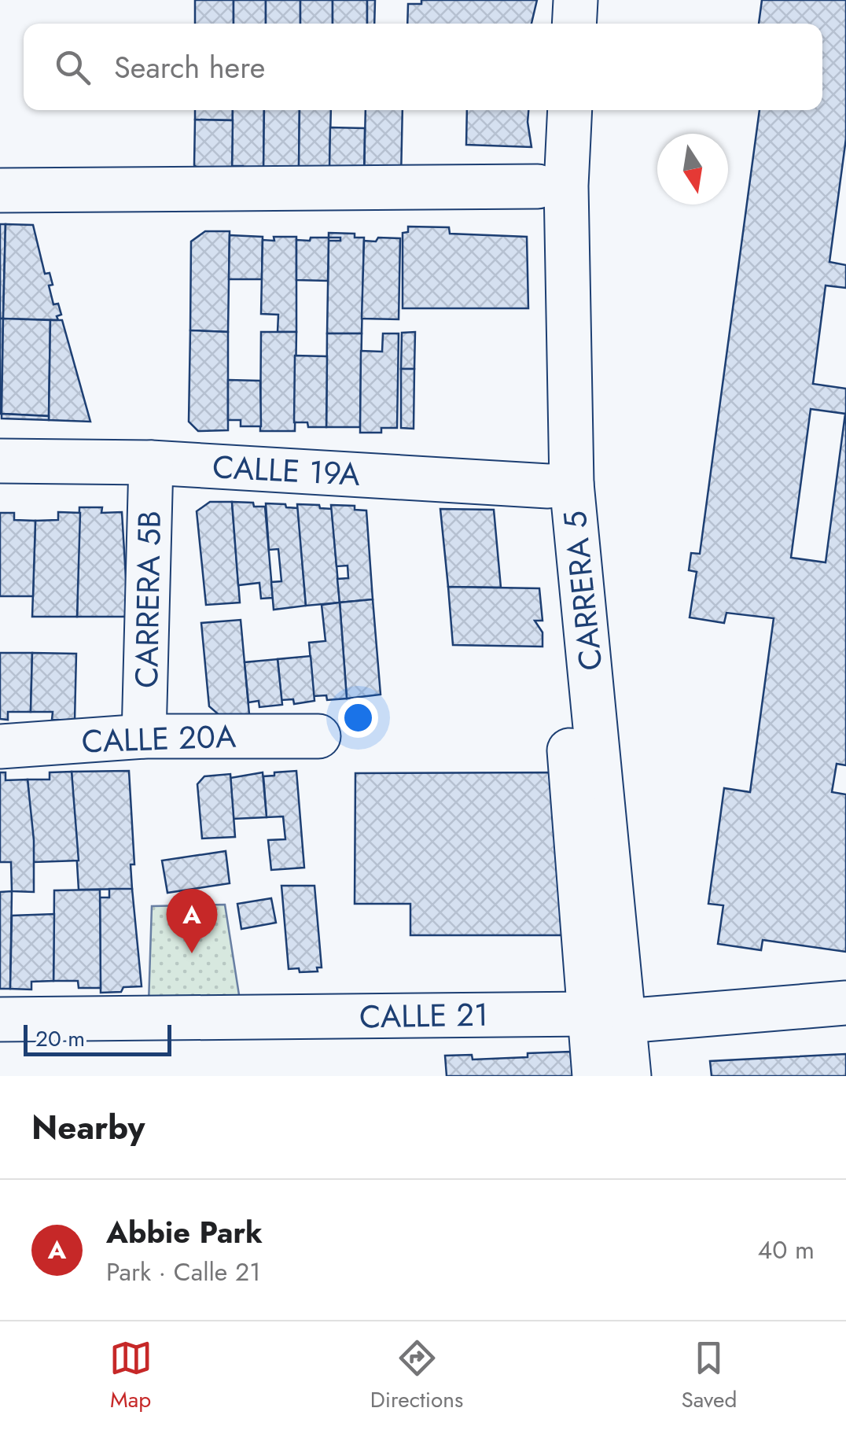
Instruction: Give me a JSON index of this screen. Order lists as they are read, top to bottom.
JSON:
{
  "streets": {
    "street": [
      "CALLE 19A",
      "CARRERA 5",
      "CARRERA 5B",
      "CALLE 20A",
      "CALLE 21"
    ]
  },
  "crossings": [
    ["CALLE 19A", "CARRERA 5"],
    ["CALLE 19A", "CARRERA 5B"],
    ["CARRERA 5", "CALLE 21"],
    ["CARRERA 5B", "CALLE 20A"]
  ],
  "scale_bar": "20 m",
  "north": "bottom",
  "page": {
    "search": "Search here",
    "pins": "A",
    "scale": "20 m",
    "heading": "Nearby",
    "list": [
      {
        "mark": "A",
        "name": "Abbie Park",
        "note": "Park · Calle 21",
        "value": "40 m"
      }
    ],
    "nav": ["Map", "Directions", "Saved"]
  }
}
